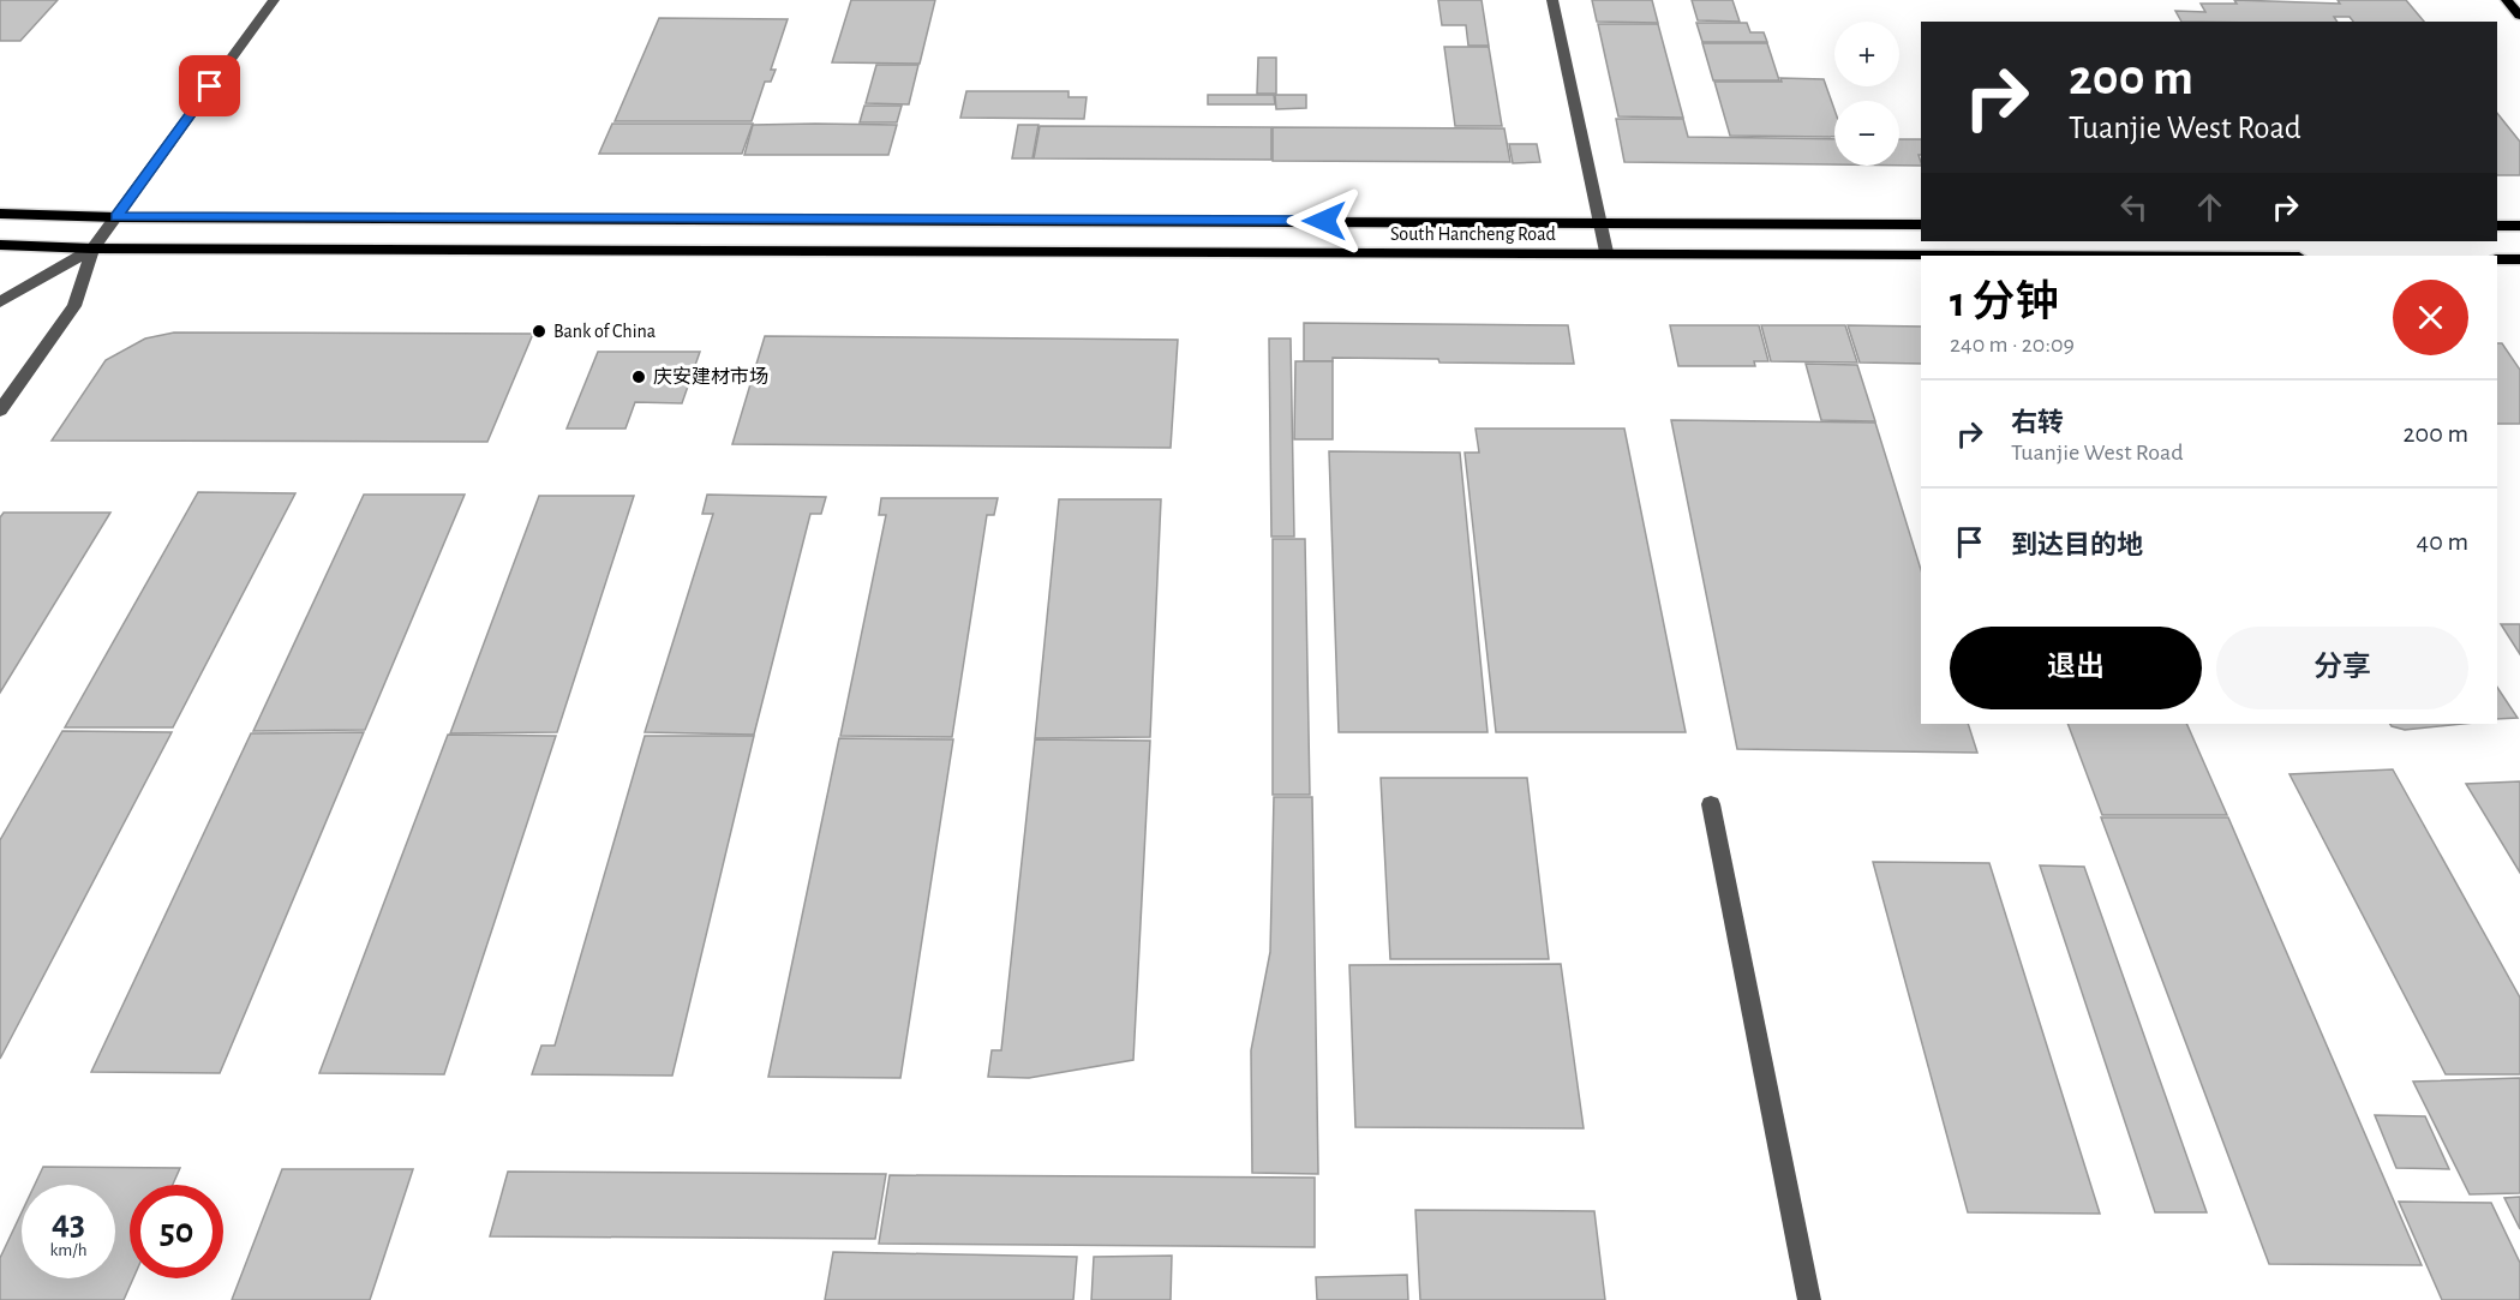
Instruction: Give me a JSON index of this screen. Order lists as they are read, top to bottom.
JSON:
{
  "streets": {
    "main road": ["South Hancheng Road"]
  },
  "places": ["Bank of China", "庆安建材市场"],
  "page": {
    "map_buttons": ["+", "−"],
    "turn": ["200 m", "Tuanjie West Road"],
    "heading": ["1 分钟", "240 m · 20:09"],
    "list": [
      {
        "name": "右转",
        "note": "Tuanjie West Road",
        "value": "200 m"
      },
      {
        "name": "到达目的地",
        "value": "40 m"
      }
    ],
    "buttons": ["退出", "分享"],
    "speed": "43 km/h",
    "limit": "50"
  }
}
